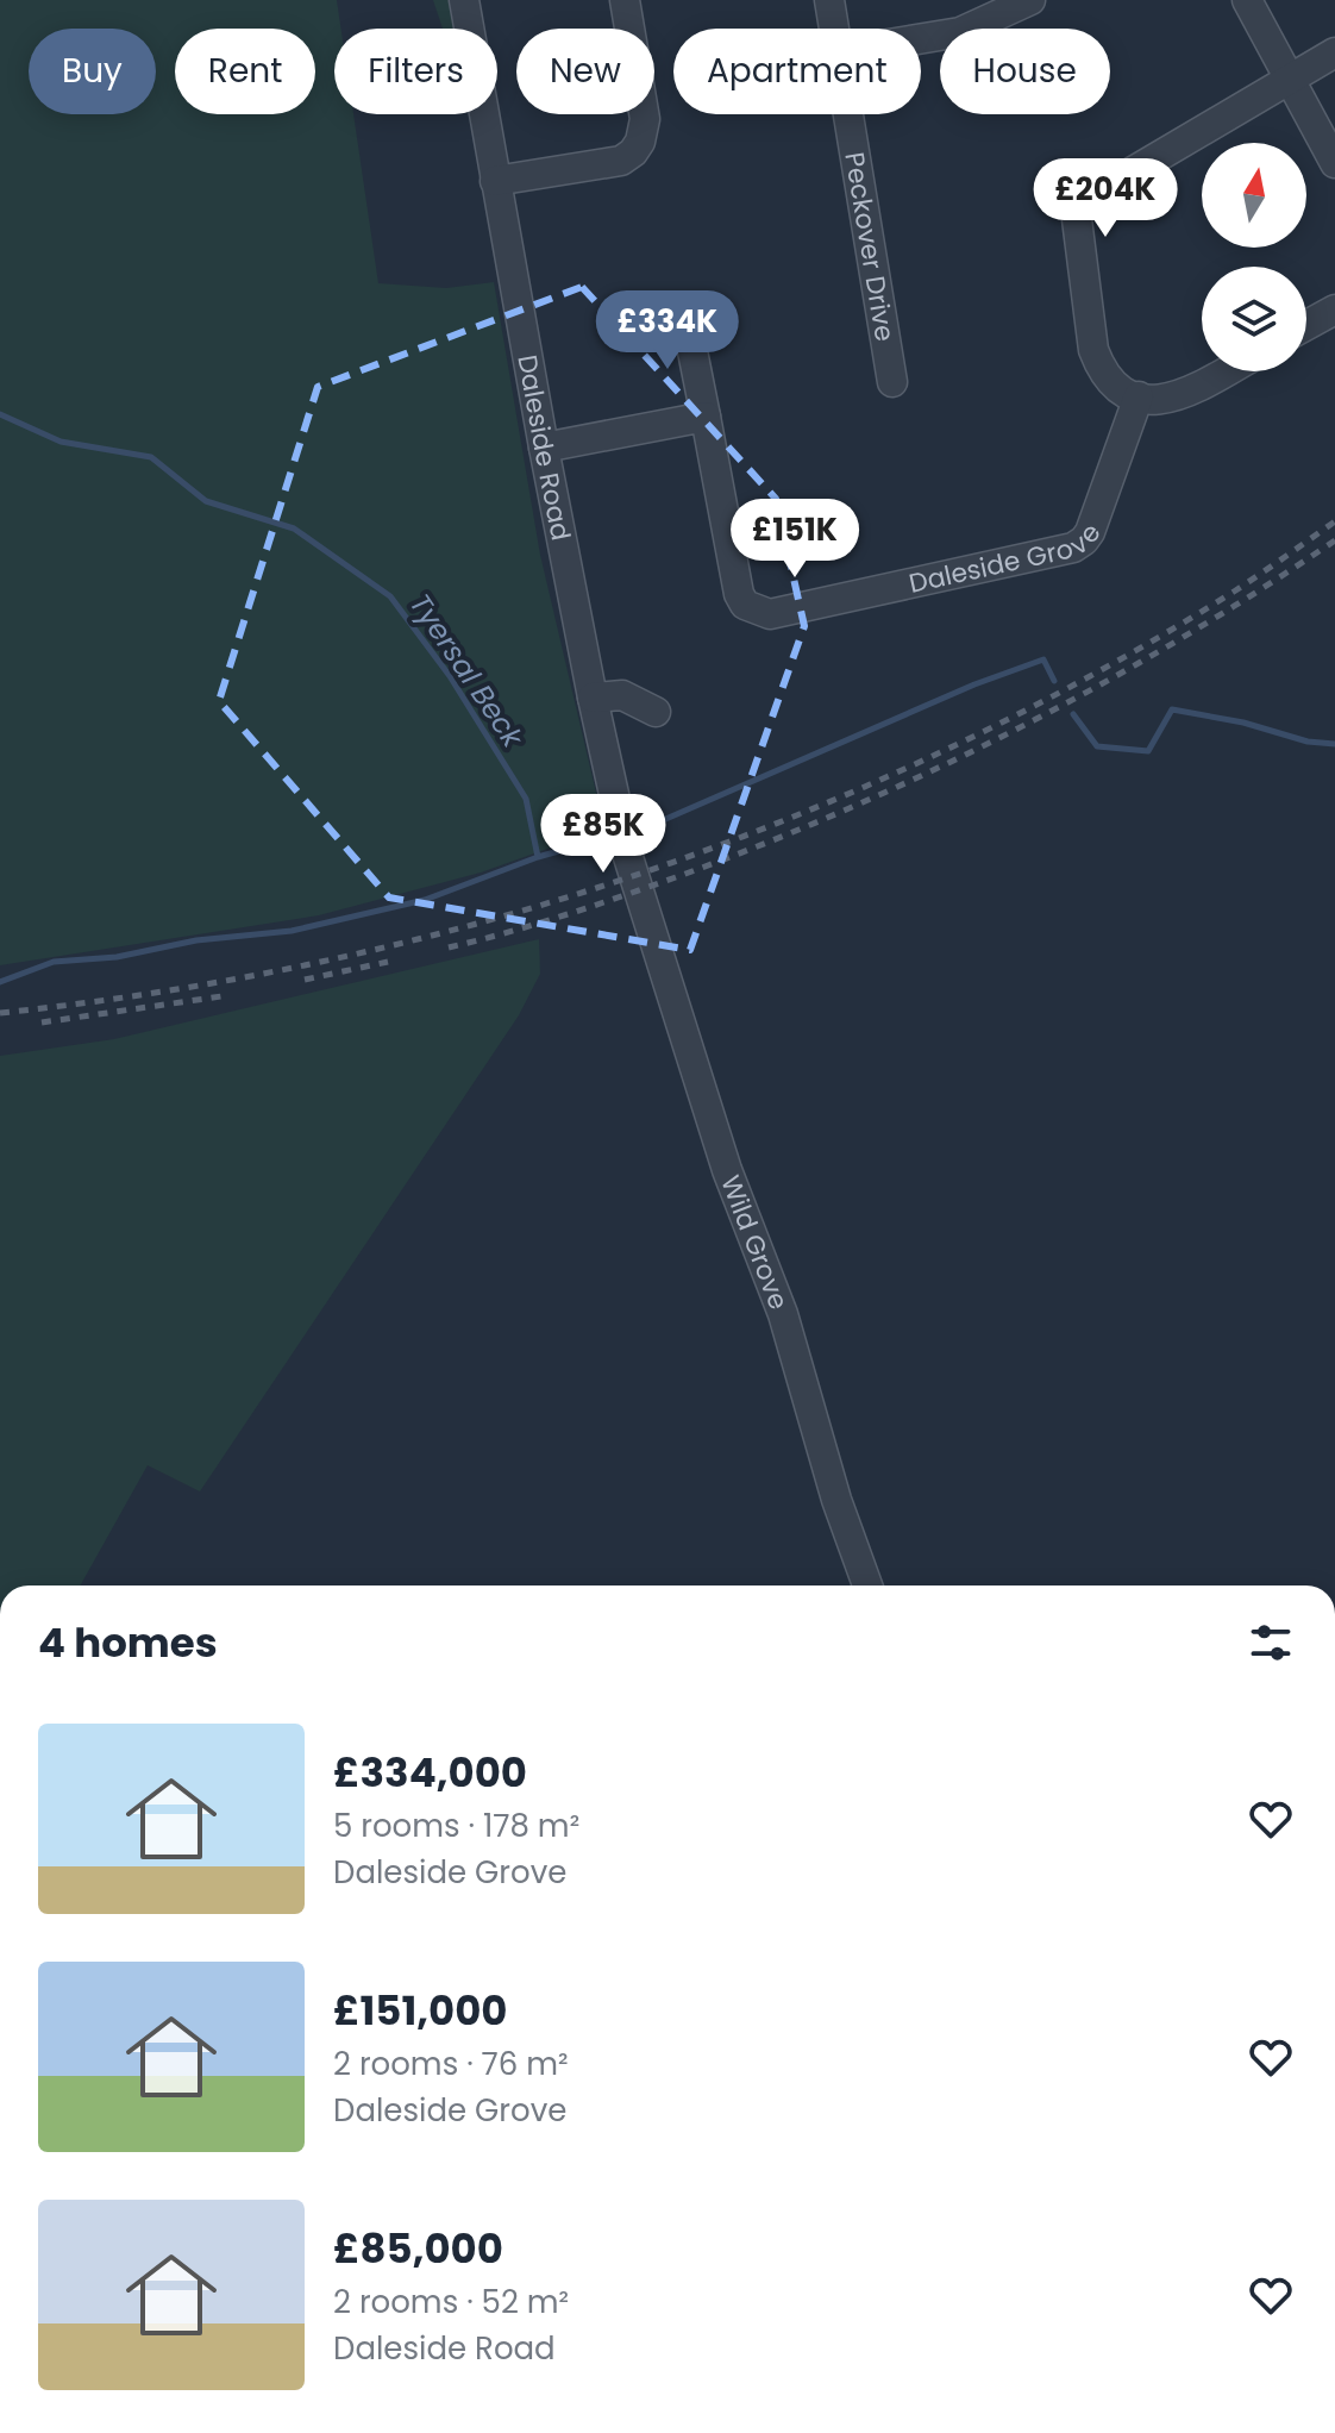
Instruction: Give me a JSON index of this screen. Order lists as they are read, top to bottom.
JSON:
{
  "streets": {
    "street": [
      "Peckover Drive",
      "Daleside Road",
      "Daleside Grove",
      "Wild Grove"
    ]
  },
  "crossings": [
    ["Daleside Road", "Wild Grove"]
  ],
  "water": ["Tyersal Beck"],
  "north": "top",
  "page": {
    "chip": [
      "Buy",
      "Rent",
      "Filters",
      "New",
      "Apartment",
      "House"
    ],
    "price": [
      "£204K",
      "£334K",
      "£151K",
      "£85K"
    ],
    "heading": "4 homes",
    "list": [
      {
        "name": "£334,000",
        "note": "5 rooms · 178 m² · Daleside Grove"
      },
      {
        "name": "£151,000",
        "note": "2 rooms · 76 m² · Daleside Grove"
      },
      {
        "name": "£85,000",
        "note": "2 rooms · 52 m² · Daleside Road"
      }
    ]
  }
}
